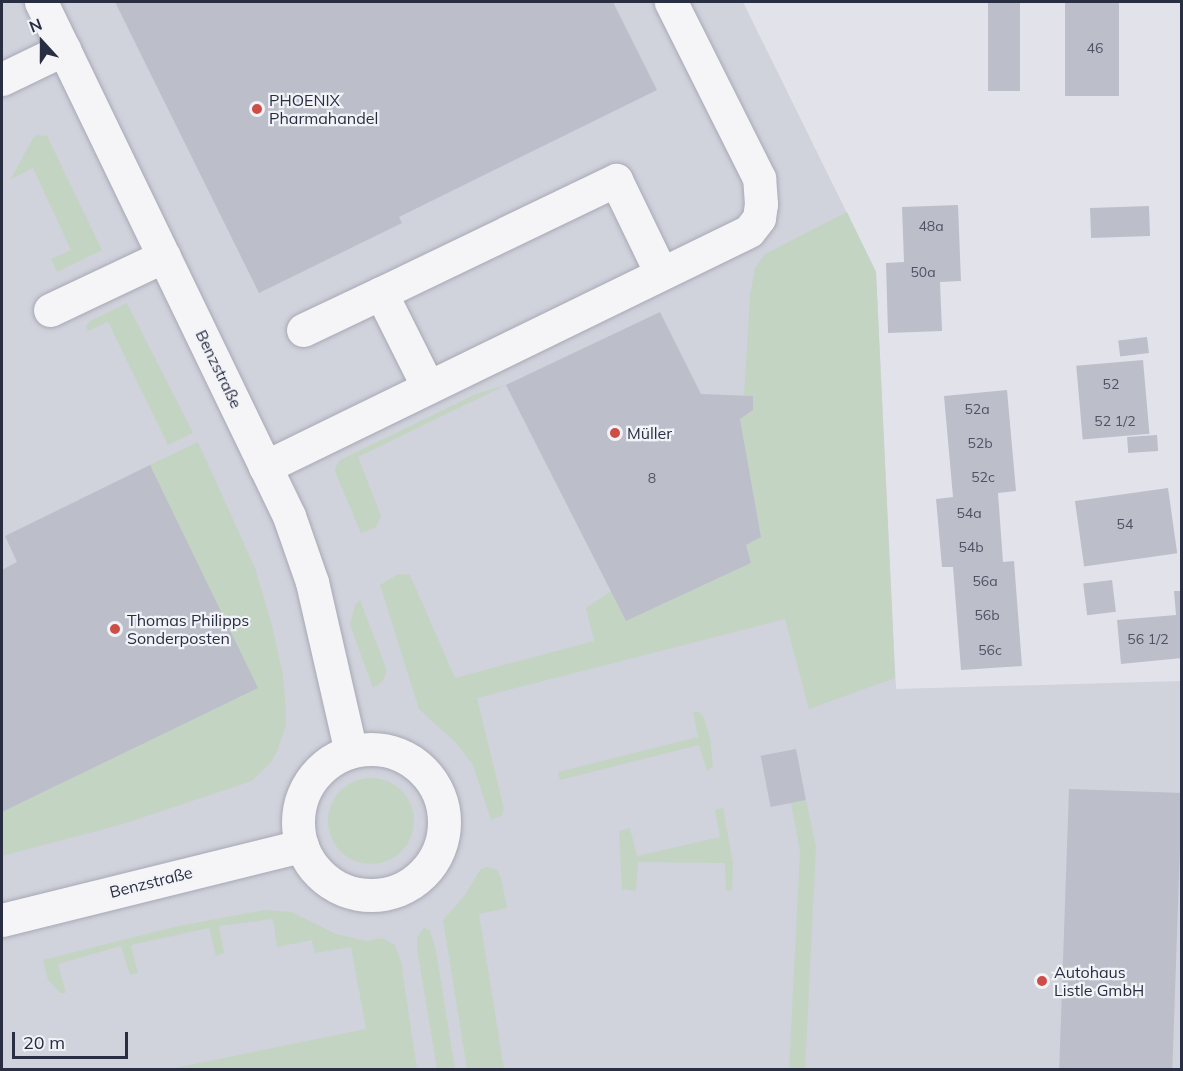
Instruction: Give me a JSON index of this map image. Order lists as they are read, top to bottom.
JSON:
{
  "streets": {
    "street": ["Benzstraße"]
  },
  "places": [
    "PHOENIX Pharmahandel",
    "Müller",
    "Thomas Philipps Sonderposten",
    "Autohaus Listle GmbH"
  ],
  "house_numbers": [
    "46",
    "48a",
    "50a",
    "52",
    "52a",
    "52 1/2",
    "52b",
    "52c",
    "8",
    "54a",
    "54",
    "54b",
    "56a",
    "56b",
    "56 1/2",
    "56c"
  ],
  "scale_bar": "20 m",
  "north": "top"
}
